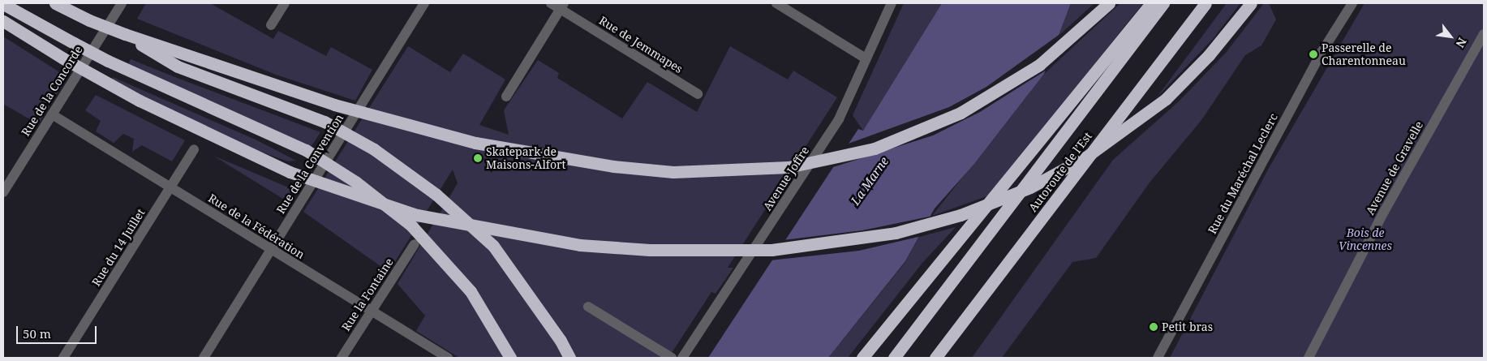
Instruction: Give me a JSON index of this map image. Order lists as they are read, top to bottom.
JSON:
{
  "streets": {
    "highway": ["Autoroute de l’Est"],
    "street": [
      "Rue de Jemmapes",
      "Rue de la Concorde",
      "Rue de la Convention",
      "Avenue de Gravelle",
      "Rue du Maréchal Leclerc",
      "Avenue Joffre",
      "Rue de la Fédération",
      "Rue du 14 Juillet",
      "Rue la Fontaine"
    ]
  },
  "crossings": [
    ["Rue de la Concorde", "Rue de la Fédération"],
    ["Rue de la Convention", "Rue de la Fédération"],
    ["Rue de la Fédération", "Rue du 14 Juillet"],
    ["Rue de la Fédération", "Rue la Fontaine"]
  ],
  "water": ["La Marne"],
  "parks": ["Bois de Vincennes"],
  "places": ["Passerelle de Charentonneau", "Skatepark de Maisons-Alfort", "Petit bras"],
  "scale_bar": "50 m",
  "north": "bottom right"
}
